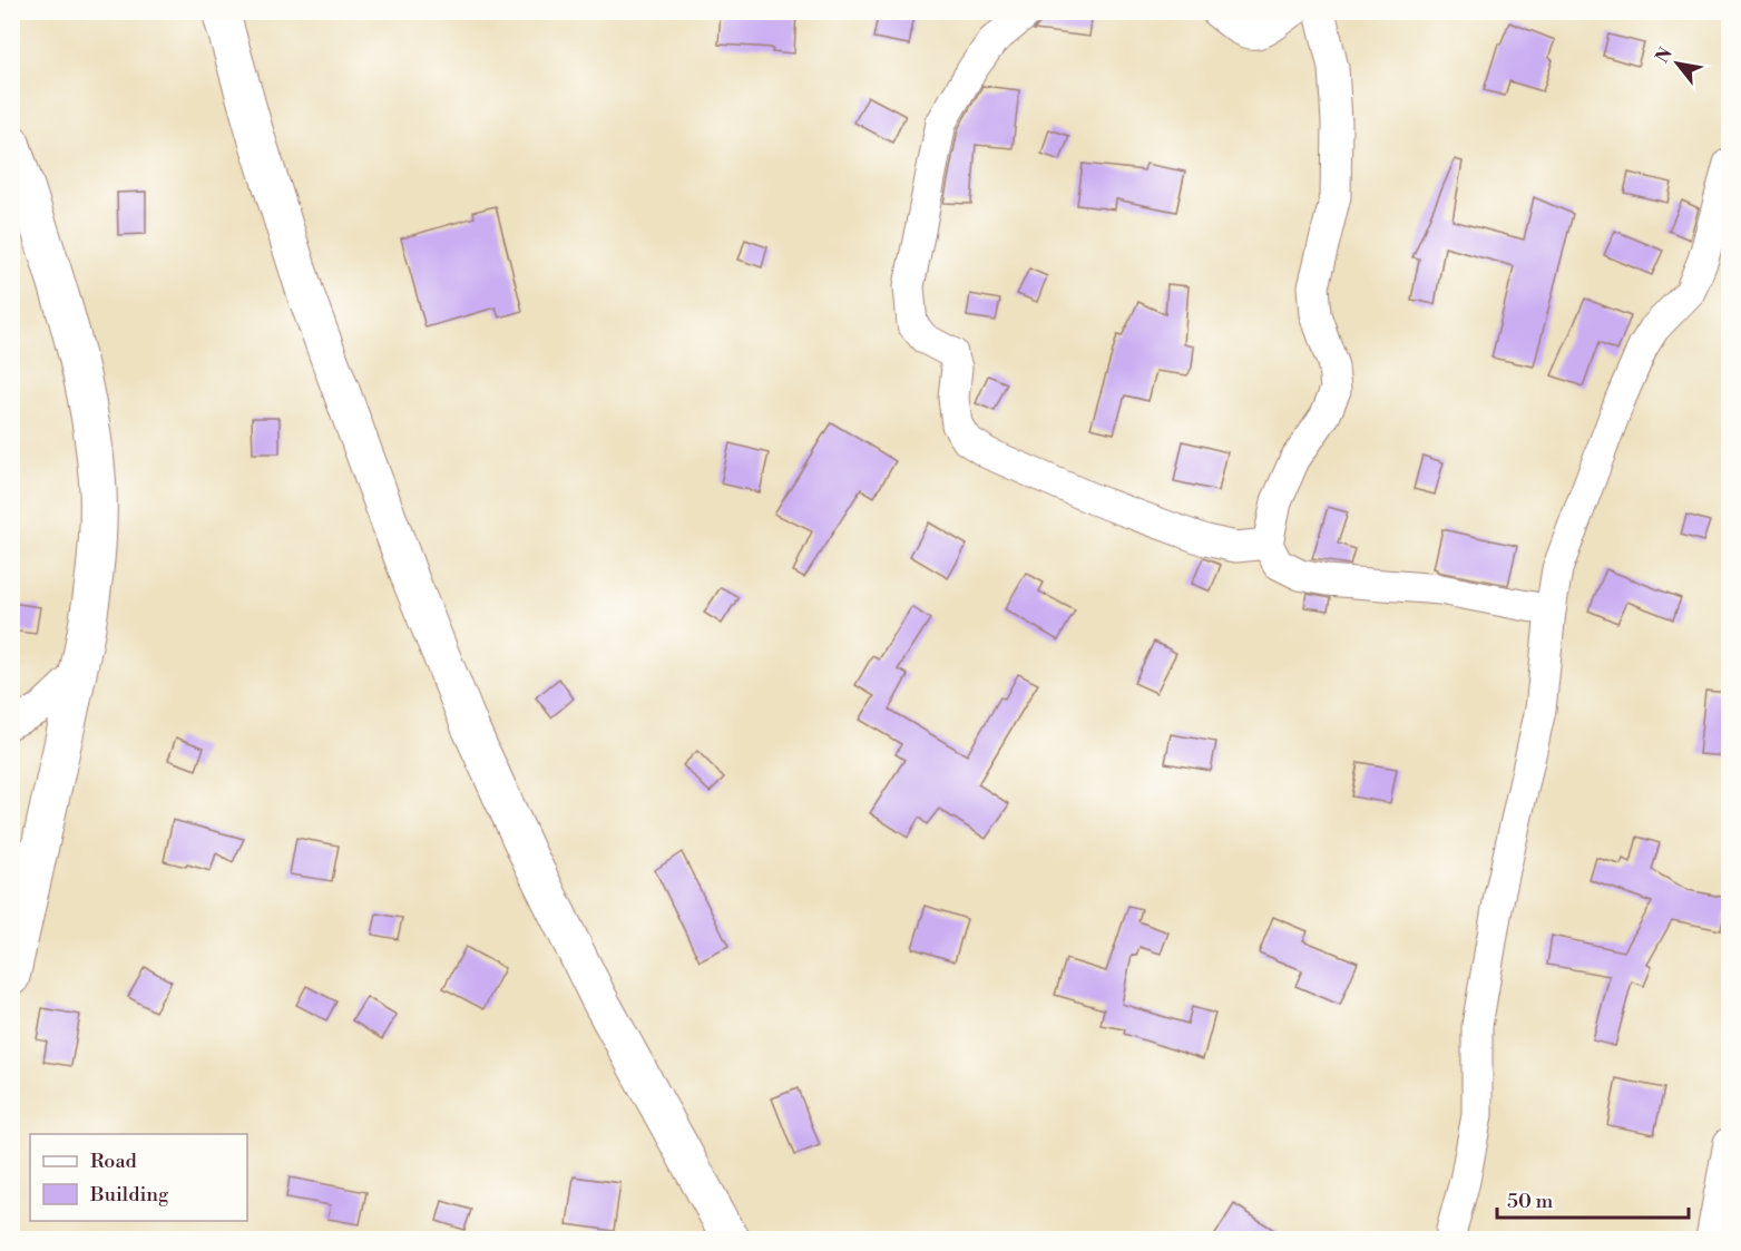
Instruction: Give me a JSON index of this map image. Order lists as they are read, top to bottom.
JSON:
{
  "legend": ["Road", "Building"],
  "scale_bar": "50 m",
  "north": "top left"
}
